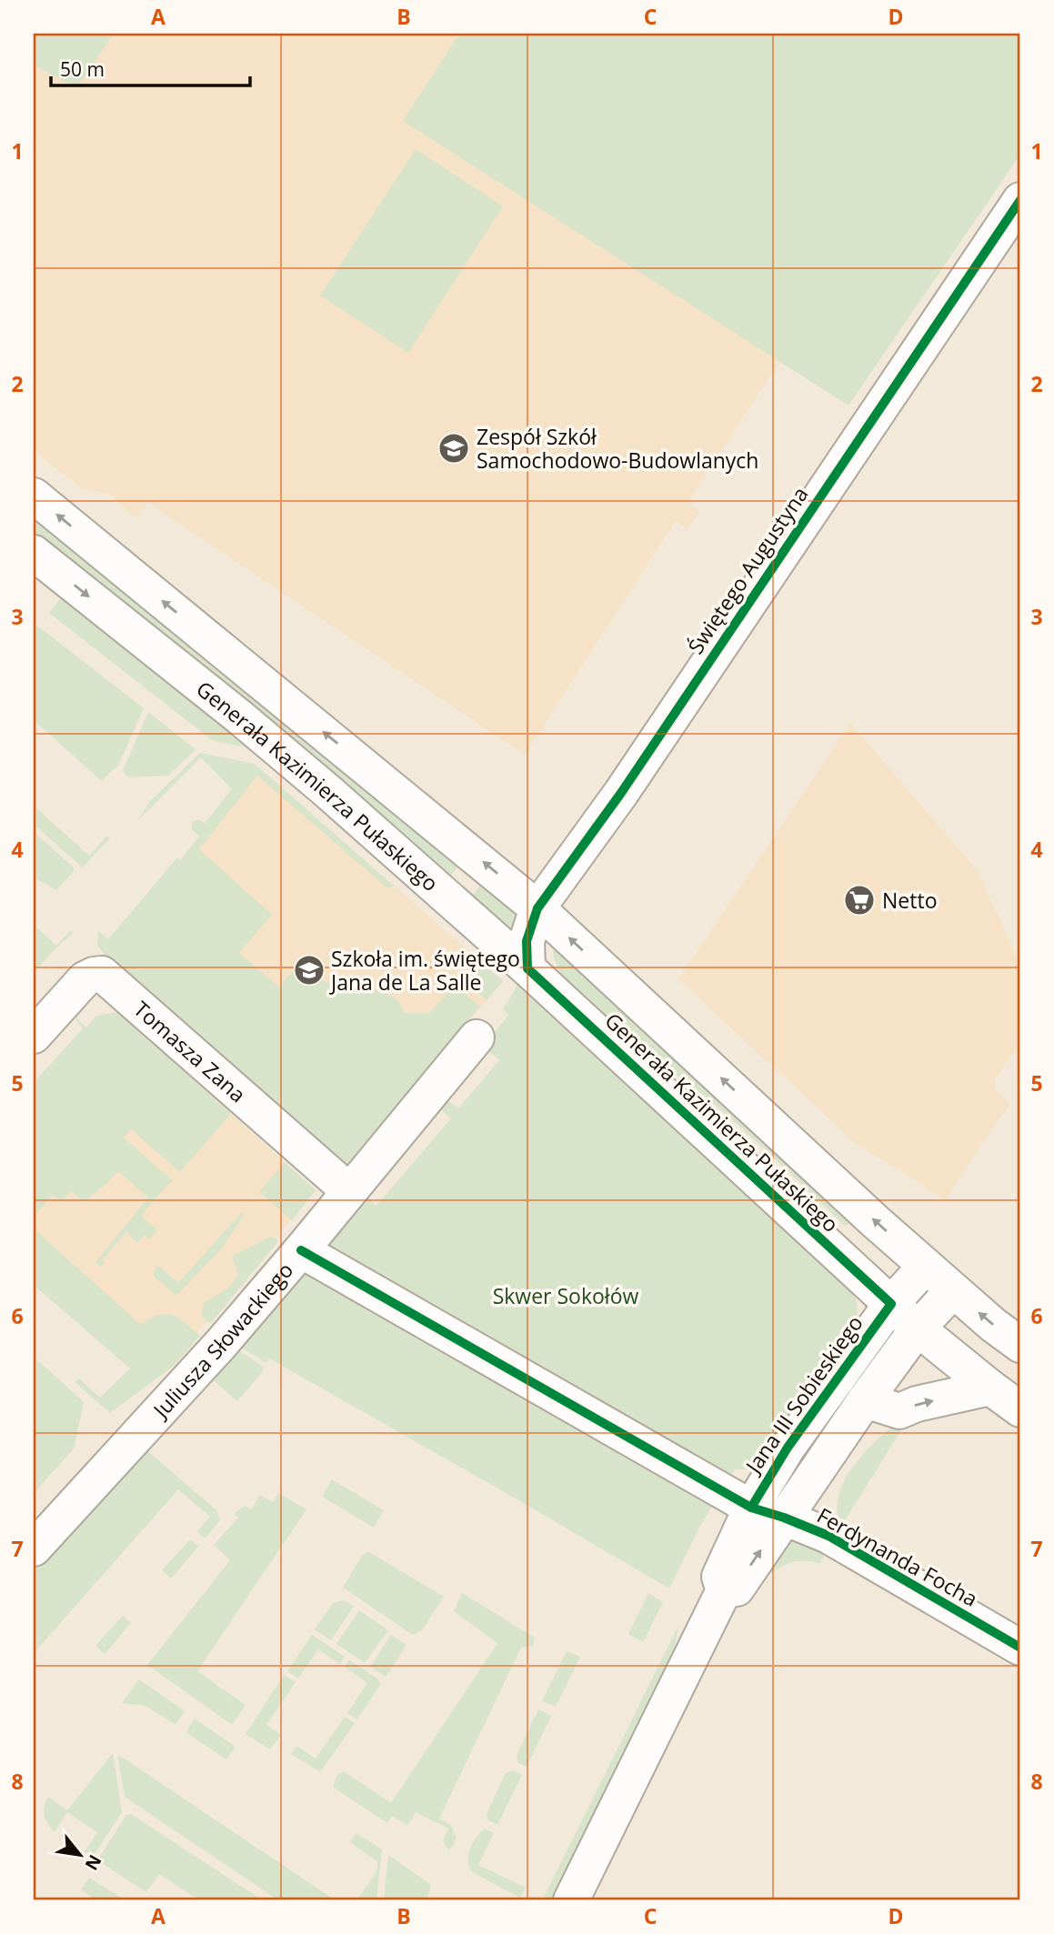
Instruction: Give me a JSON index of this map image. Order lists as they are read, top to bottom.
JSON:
{
  "streets": {
    "street": [
      "Świętego Augustyna",
      "Generała Kazimierza Pułaskiego",
      "Tomasza Zana",
      "Juliusza Słowackiego",
      "Jana III Sobieskiego",
      "Ferdynanda Focha"
    ]
  },
  "crossings": [
    ["Świętego Augustyna", "Generała Kazimierza Pułaskiego"],
    ["Generała Kazimierza Pułaskiego", "Jana III Sobieskiego"],
    ["Tomasza Zana", "Juliusza Słowackiego"],
    ["Juliusza Słowackiego", "Ferdynanda Focha"],
    ["Jana III Sobieskiego", "Ferdynanda Focha"]
  ],
  "parks": ["Skwer Sokołów"],
  "places": {
    "school or university": ["Zespół Szkół Samochodowo-Budowlanych", "Szkoła im. świętego Jana de La Salle"],
    "supermarket": ["Netto"]
  },
  "scale_bar": "50 m",
  "north": "bottom right",
  "grid": {
    "columns": [
      "A",
      "B",
      "C",
      "D"
    ],
    "rows": [
      "1",
      "2",
      "3",
      "4",
      "5",
      "6",
      "7",
      "8"
    ]
  }
}
